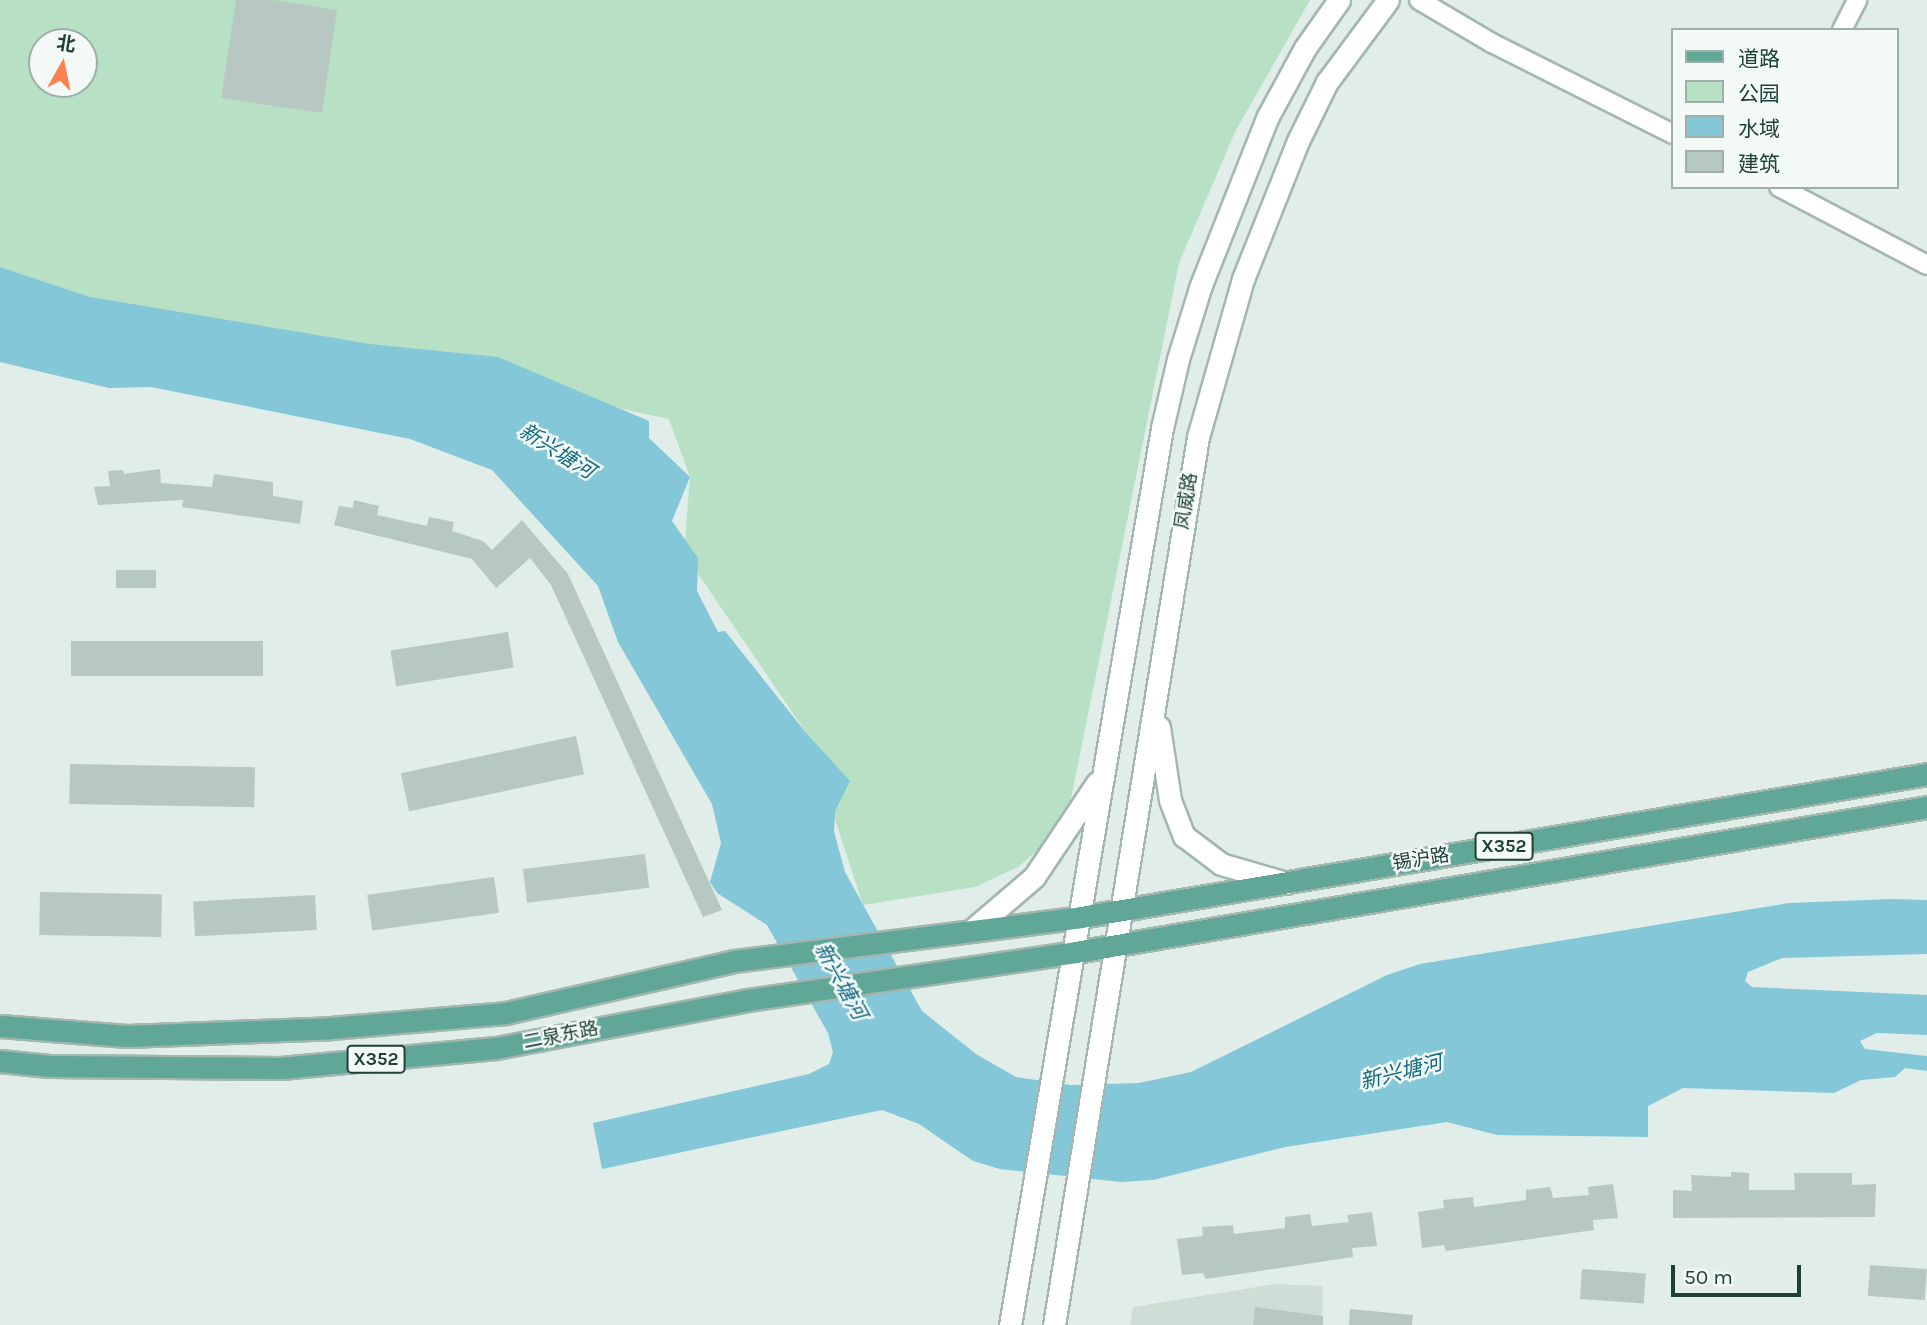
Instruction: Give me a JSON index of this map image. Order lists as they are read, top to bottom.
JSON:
{
  "streets": {
    "main road": [
      "凤威路",
      "X352",
      "锡沪路",
      "二泉东路"
    ]
  },
  "crossings": [
    ["凤威路", "锡沪路"],
    ["凤威路", "二泉东路"],
    ["锡沪路", "二泉东路"]
  ],
  "water": ["新兴塘河"],
  "legend": [
    "道路",
    "公园",
    "水域",
    "建筑"
  ],
  "scale_bar": "50 m",
  "north": "top"
}
